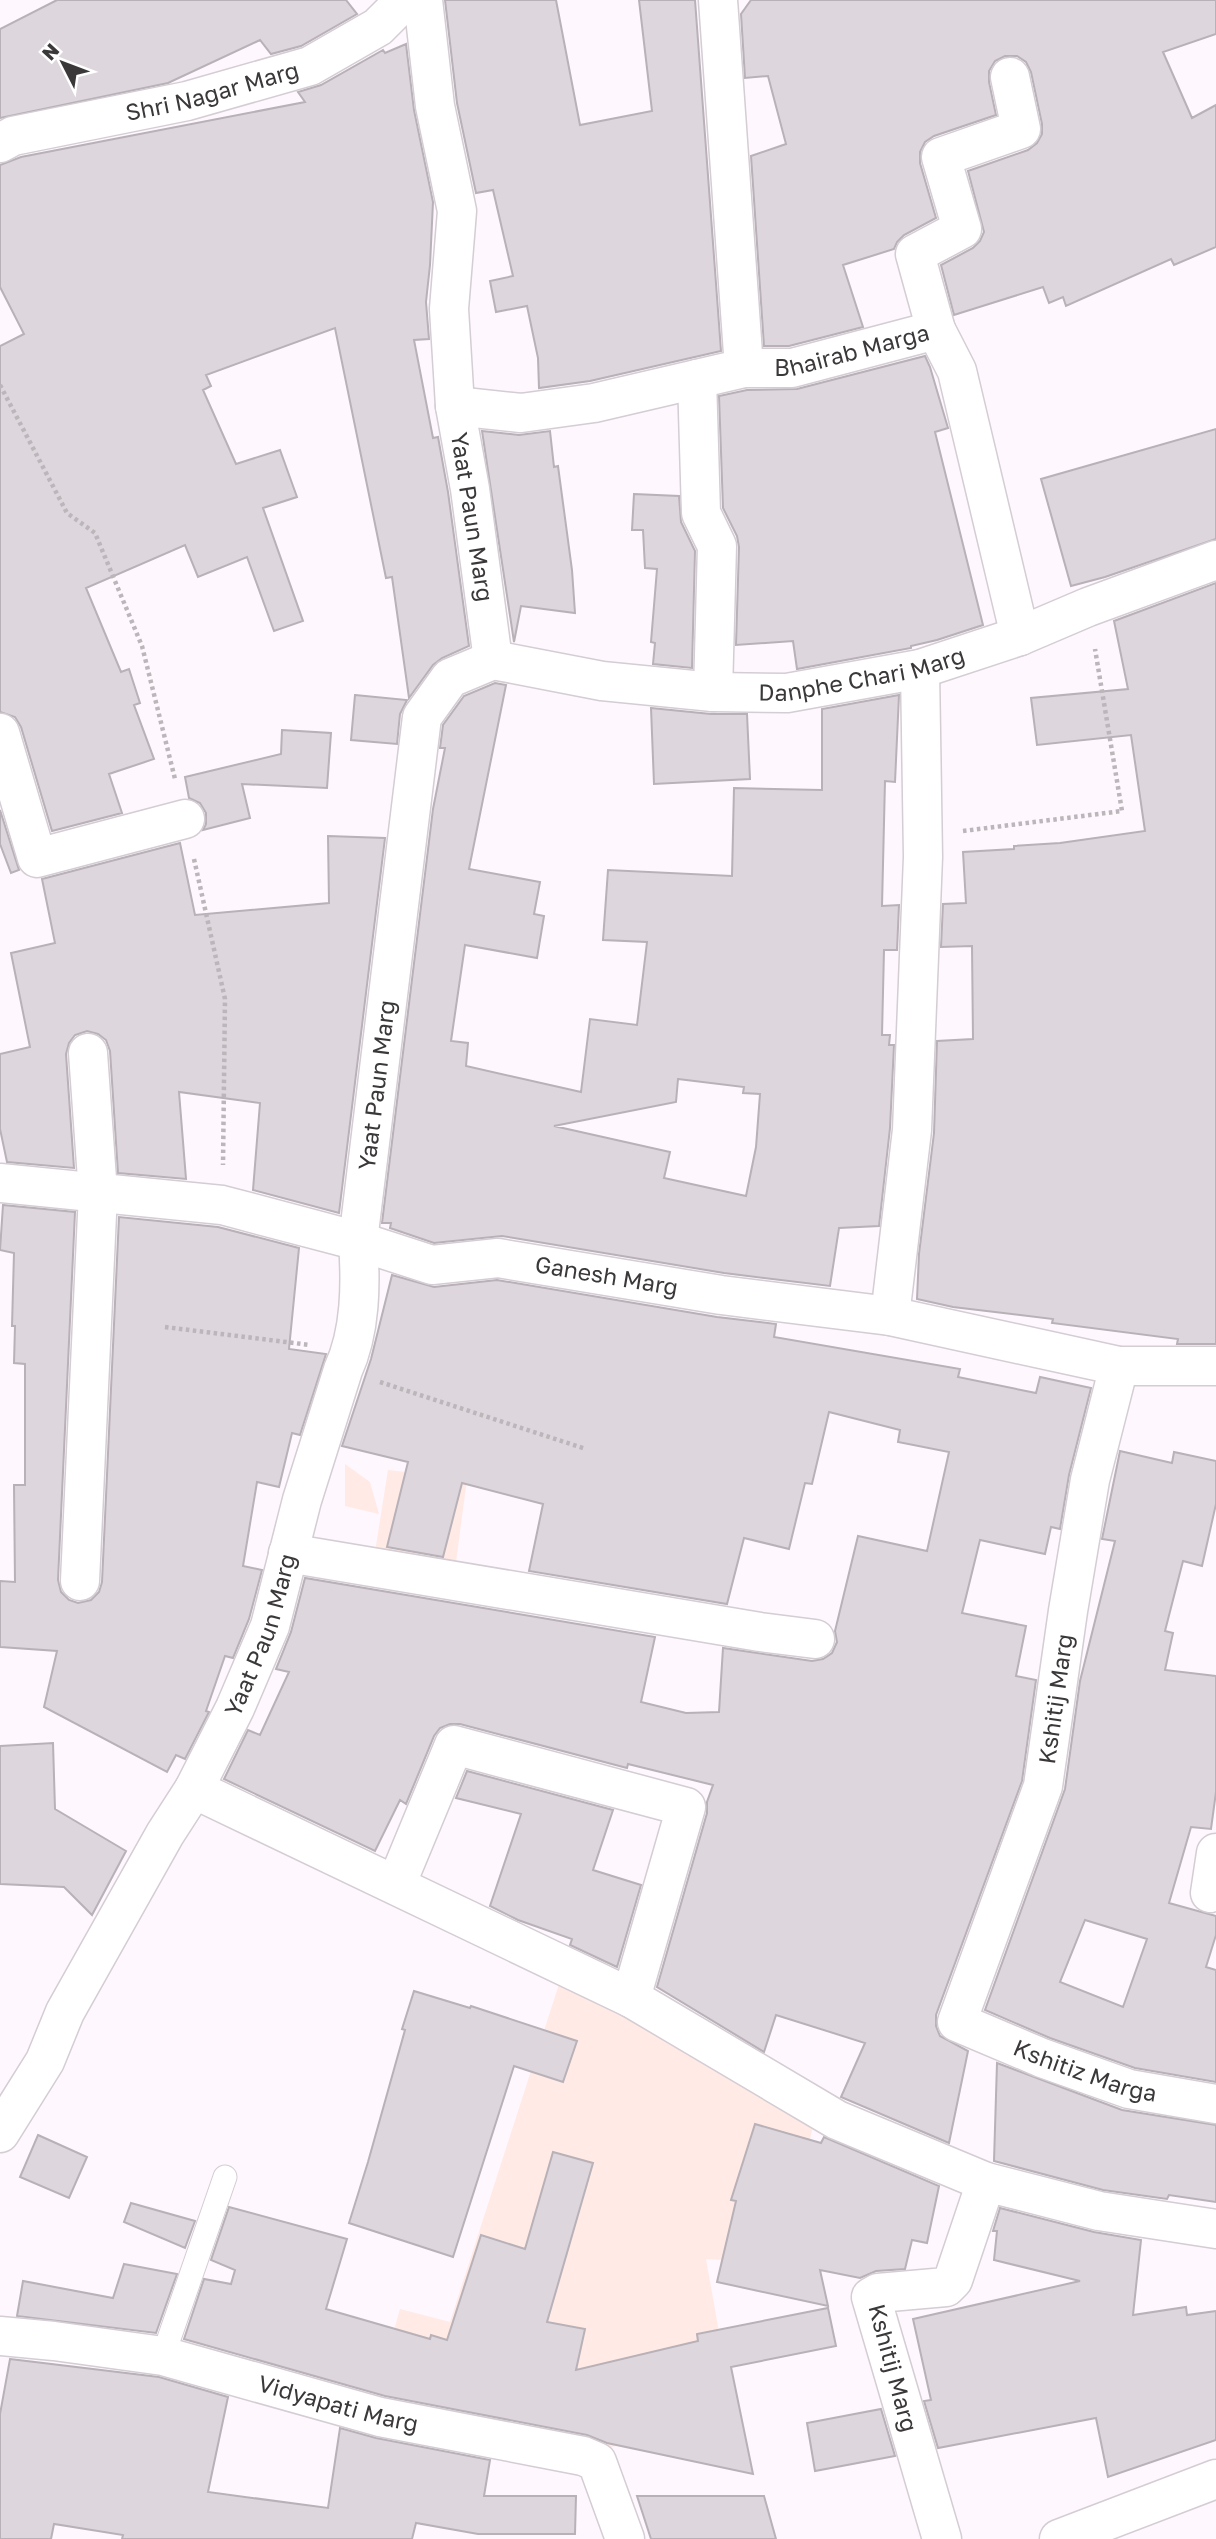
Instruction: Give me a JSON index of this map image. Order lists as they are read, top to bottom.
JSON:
{
  "streets": {
    "street": [
      "Shri Nagar Marg",
      "Bhairab Marga",
      "Yaat Paun Marg",
      "Danphe Chari Marg",
      "Ganesh Marg",
      "Kshitij Marg",
      "Kshitiz Marga",
      "Vidyapati Marg"
    ]
  },
  "crossings": [
    ["Bhairab Marga", "Yaat Paun Marg"],
    ["Bhairab Marga", "Danphe Chari Marg"],
    ["Yaat Paun Marg", "Danphe Chari Marg"],
    ["Yaat Paun Marg", "Ganesh Marg"],
    ["Ganesh Marg", "Kshitij Marg"],
    ["Kshitij Marg", "Kshitiz Marga"]
  ],
  "north": "top left"
}
